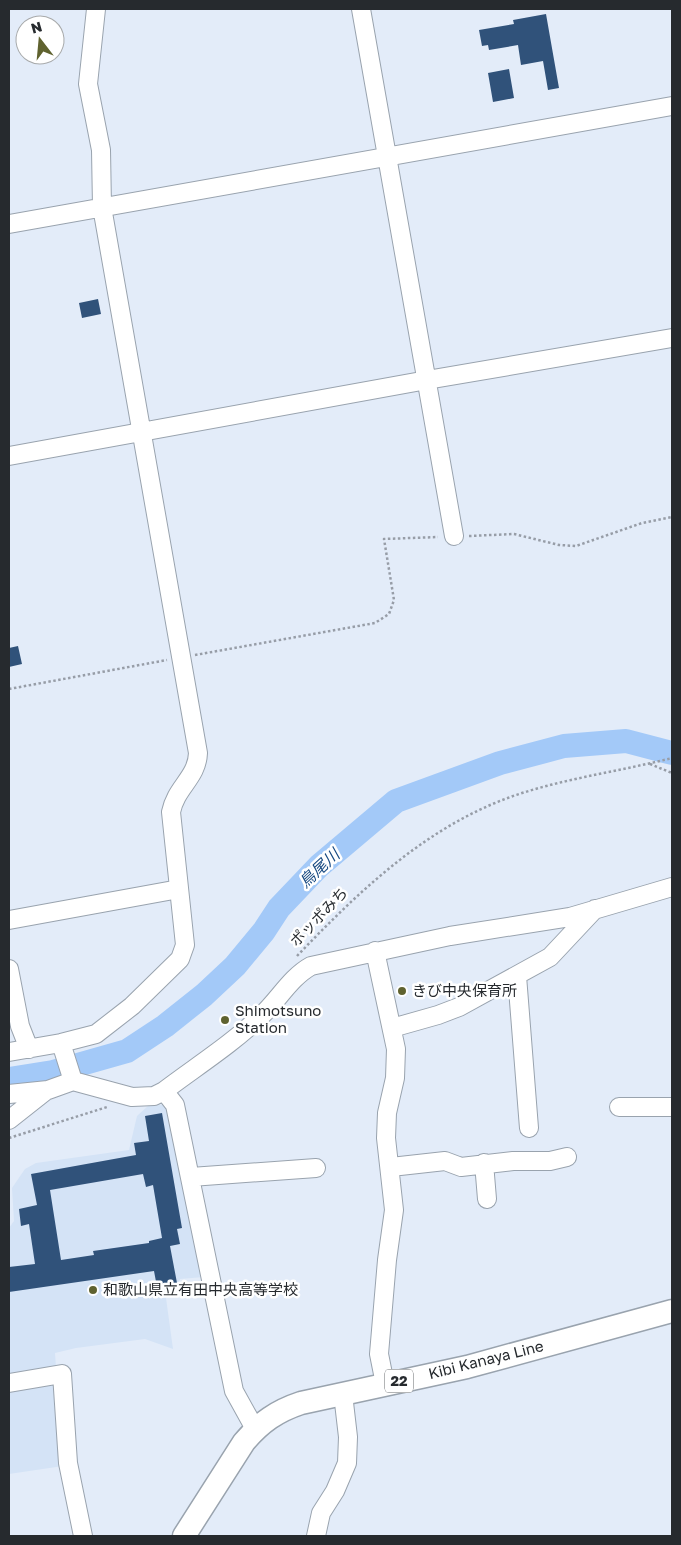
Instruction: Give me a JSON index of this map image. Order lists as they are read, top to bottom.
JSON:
{
  "streets": {
    "main road": ["Kibi Kanaya Line", "22"],
    "path": ["ポッポみち"]
  },
  "water": ["鳥尾川"],
  "places": ["きび中央保育所", "Shimotsuno Station", "和歌山県立有田中央高等学校"],
  "north": "top"
}
